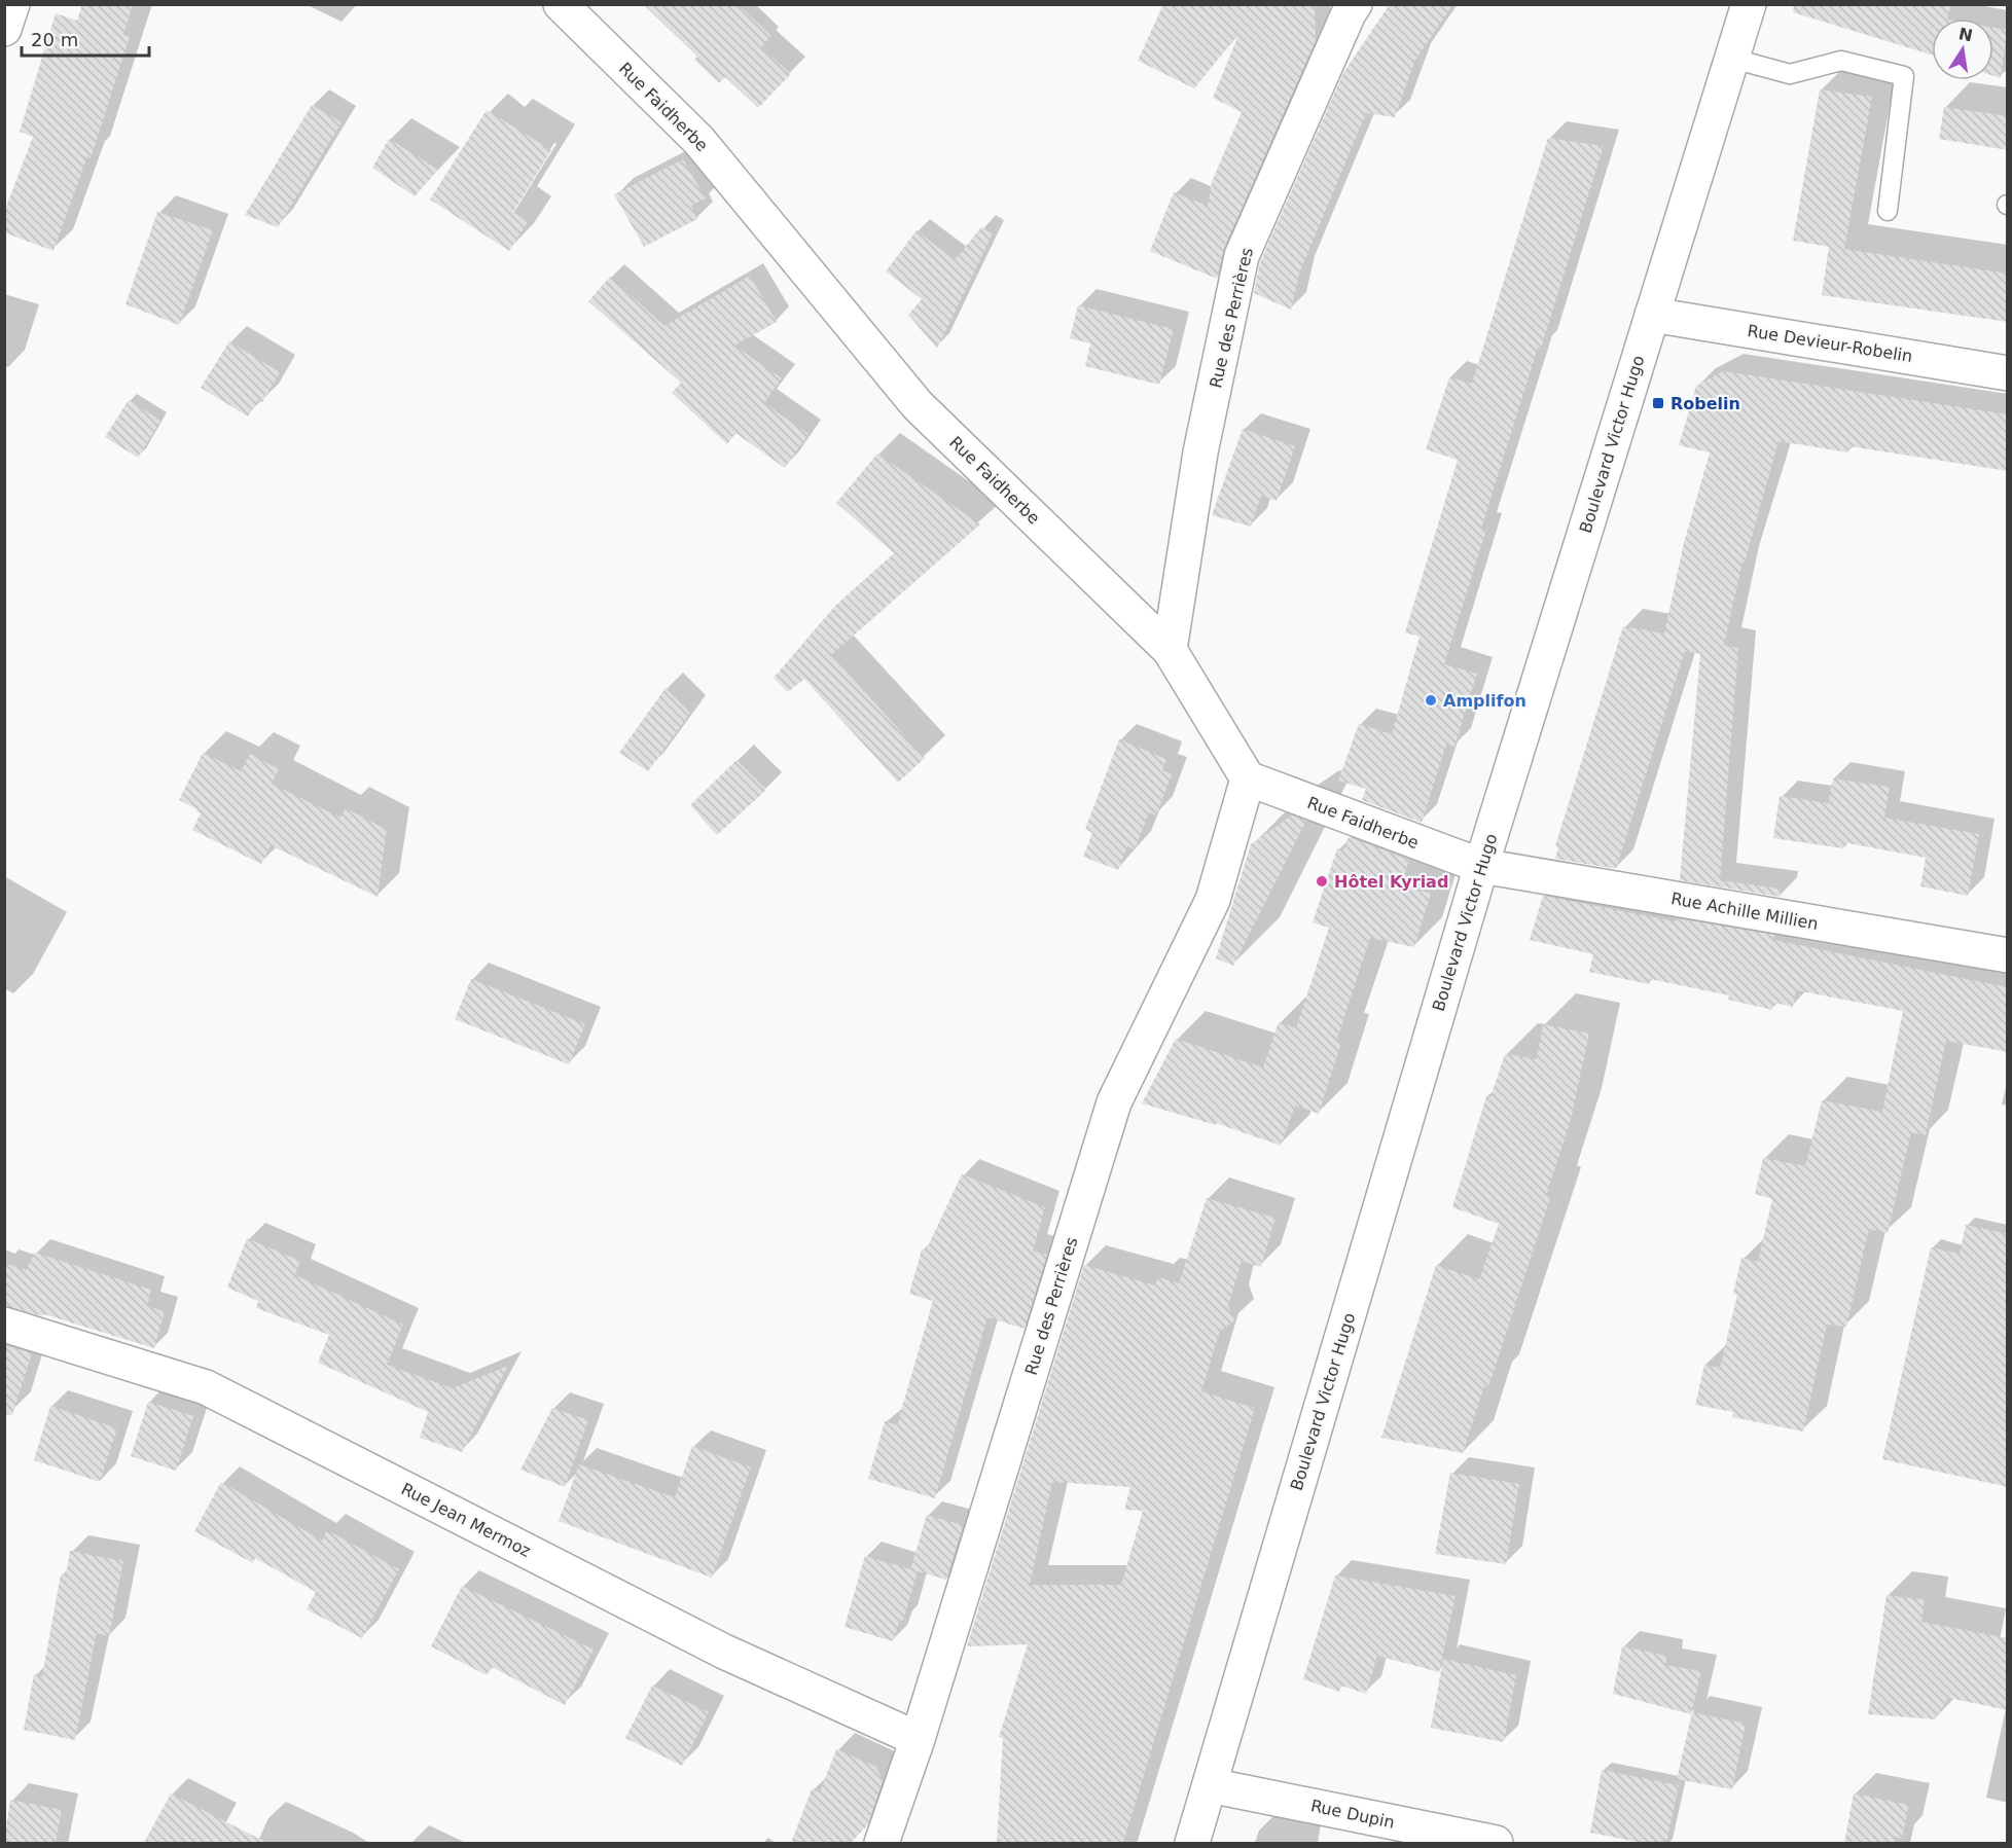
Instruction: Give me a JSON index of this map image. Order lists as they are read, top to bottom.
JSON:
{
  "streets": {
    "street": [
      "Rue Faidherbe",
      "Rue des Perrières",
      "Rue Devieur-Robelin",
      "Boulevard Victor Hugo",
      "Rue Achille Millien",
      "Rue Jean Mermoz",
      "Rue Dupin"
    ]
  },
  "crossings": [
    ["Rue Faidherbe", "Rue des Perrières"],
    ["Rue Faidherbe", "Boulevard Victor Hugo"],
    ["Rue Faidherbe", "Rue Achille Millien"],
    ["Rue des Perrières", "Rue Jean Mermoz"],
    ["Rue Devieur-Robelin", "Boulevard Victor Hugo"],
    ["Boulevard Victor Hugo", "Rue Achille Millien"],
    ["Boulevard Victor Hugo", "Rue Dupin"]
  ],
  "places": {
    "transit": ["Robelin"],
    "other": ["Amplifon", "Hôtel Kyriad"]
  },
  "scale_bar": "20 m",
  "north": "top"
}
